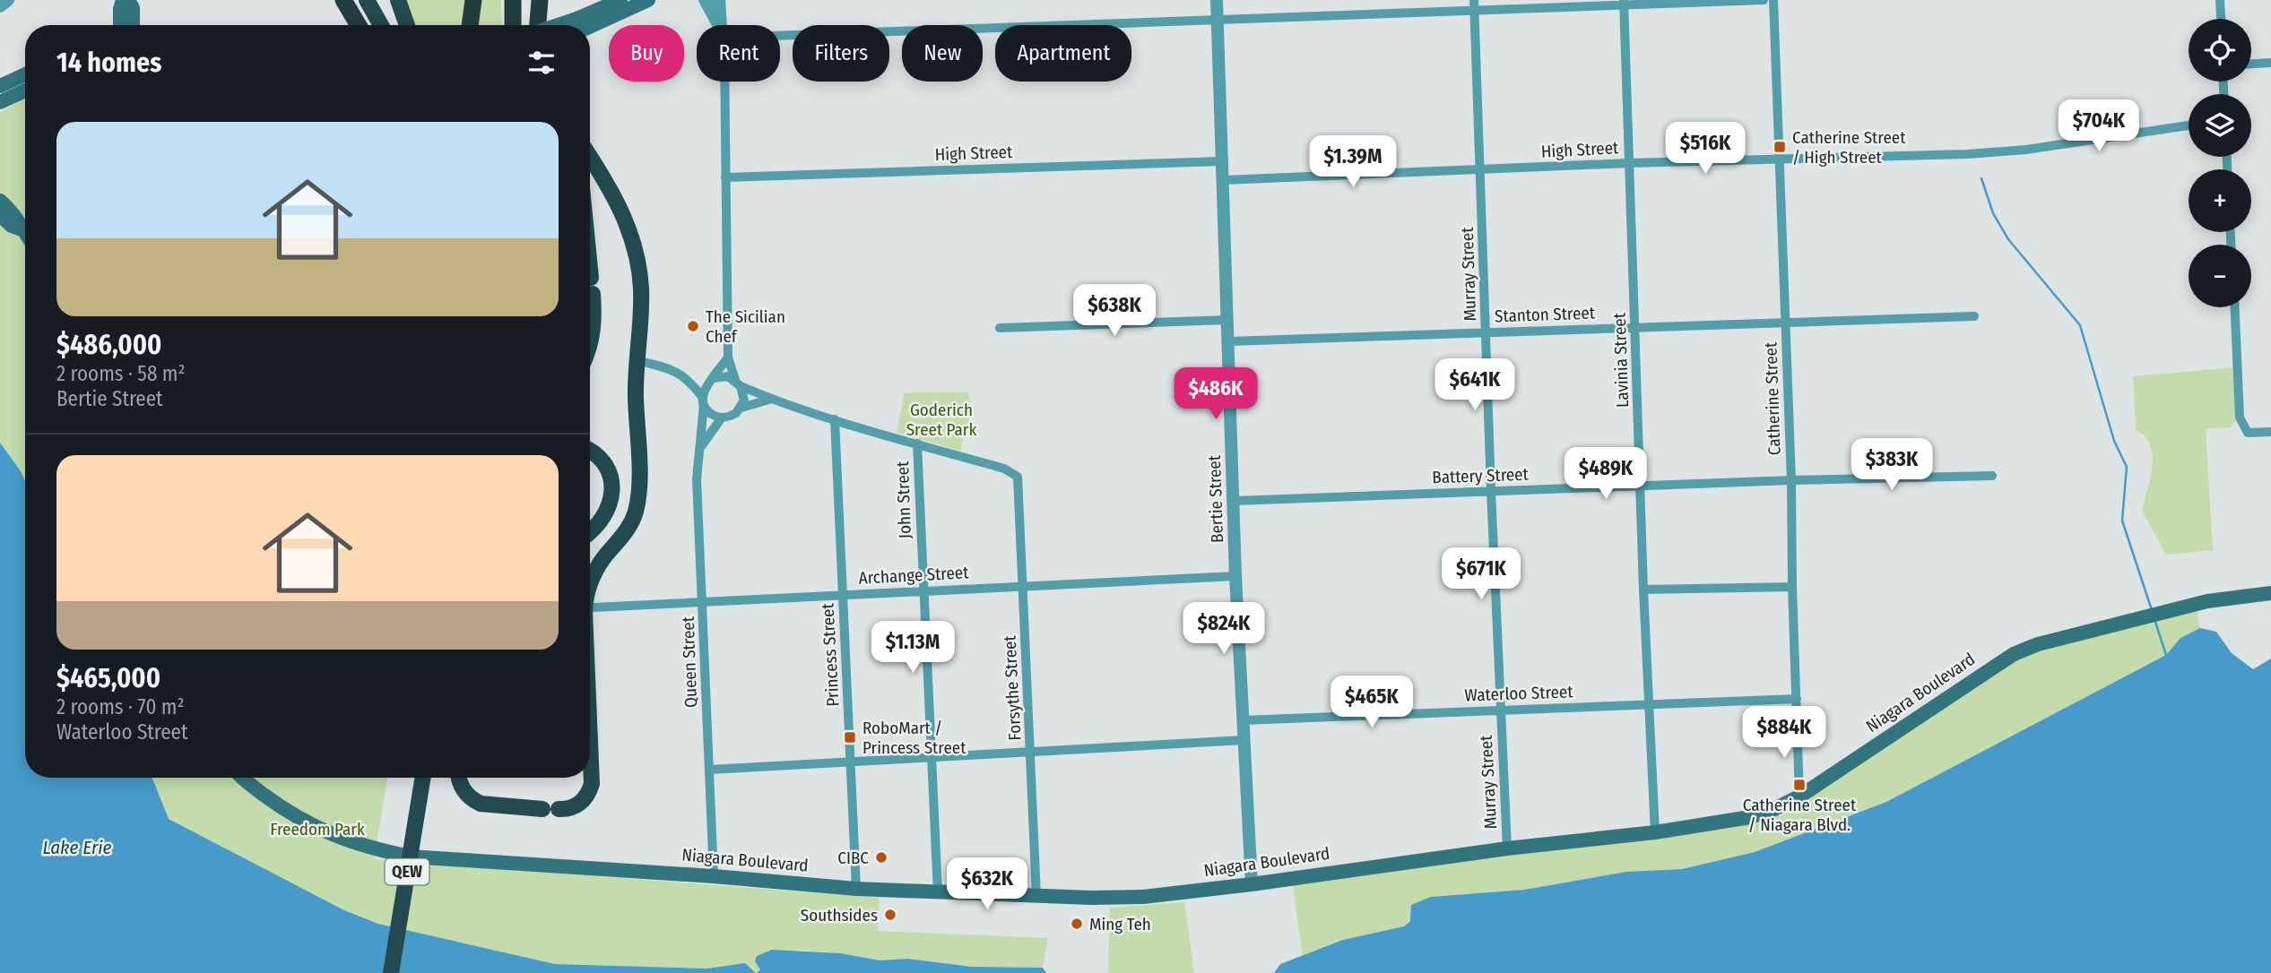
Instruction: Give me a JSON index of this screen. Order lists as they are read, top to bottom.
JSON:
{
  "streets": {
    "highway": ["QEW"],
    "main road": ["Niagara Boulevard"],
    "street": [
      "High Street",
      "Murray Street",
      "Stanton Street",
      "Lavinia Street",
      "Catherine Street",
      "Battery Street",
      "Bertie Street",
      "John Street",
      "Archange Street",
      "Princess Street",
      "Queen Street",
      "Forsythe Street",
      "Waterloo Street"
    ]
  },
  "crossings": [
    ["High Street", "Murray Street"],
    ["High Street", "Lavinia Street"],
    ["High Street", "Catherine Street"],
    ["High Street", "Bertie Street"],
    ["Murray Street", "Stanton Street"],
    ["Murray Street", "Battery Street"],
    ["Murray Street", "Niagara Boulevard"],
    ["Murray Street", "Waterloo Street"],
    ["Stanton Street", "Lavinia Street"],
    ["Stanton Street", "Catherine Street"],
    ["Stanton Street", "Bertie Street"],
    ["Lavinia Street", "Battery Street"],
    ["Lavinia Street", "Niagara Boulevard"],
    ["Lavinia Street", "Waterloo Street"],
    ["Catherine Street", "Battery Street"],
    ["Catherine Street", "Niagara Boulevard"],
    ["Catherine Street", "Waterloo Street"],
    ["Battery Street", "Bertie Street"],
    ["Bertie Street", "Archange Street"],
    ["Bertie Street", "Niagara Boulevard"],
    ["Bertie Street", "Waterloo Street"],
    ["John Street", "Archange Street"],
    ["John Street", "Forsythe Street"],
    ["John Street", "Niagara Boulevard"],
    ["Archange Street", "Princess Street"],
    ["Archange Street", "Queen Street"],
    ["Archange Street", "Forsythe Street"],
    ["Princess Street", "Niagara Boulevard"],
    ["Queen Street", "Niagara Boulevard"],
    ["Forsythe Street", "Niagara Boulevard"]
  ],
  "water": ["Lake Erie"],
  "parks": ["Goderich Sreet Park", "Freedom Park"],
  "places": {
    "transit": ["Catherine Street / High Street", "RoboMart / Princess Street", "Catherine Street / Niagara Blvd."],
    "other": [
      "The Sicilian Chef",
      "CIBC",
      "Southsides",
      "Ming Teh"
    ]
  },
  "page": {
    "map_buttons": ["+", "−"],
    "chip": [
      "Buy",
      "Rent",
      "Filters",
      "New",
      "Apartment"
    ],
    "heading": "14 homes",
    "price": [
      "$704K",
      "$516K",
      "$1.39M",
      "$638K",
      "$641K",
      "$486K",
      "$383K",
      "$489K",
      "$671K",
      "$824K",
      "$1.13M",
      "$465K",
      "$884K",
      "$632K"
    ],
    "list": [
      {
        "name": "$486,000",
        "note": "2 rooms · 58 m² · Bertie Street"
      },
      {
        "name": "$465,000",
        "note": "2 rooms · 70 m² · Waterloo Street"
      }
    ]
  }
}
